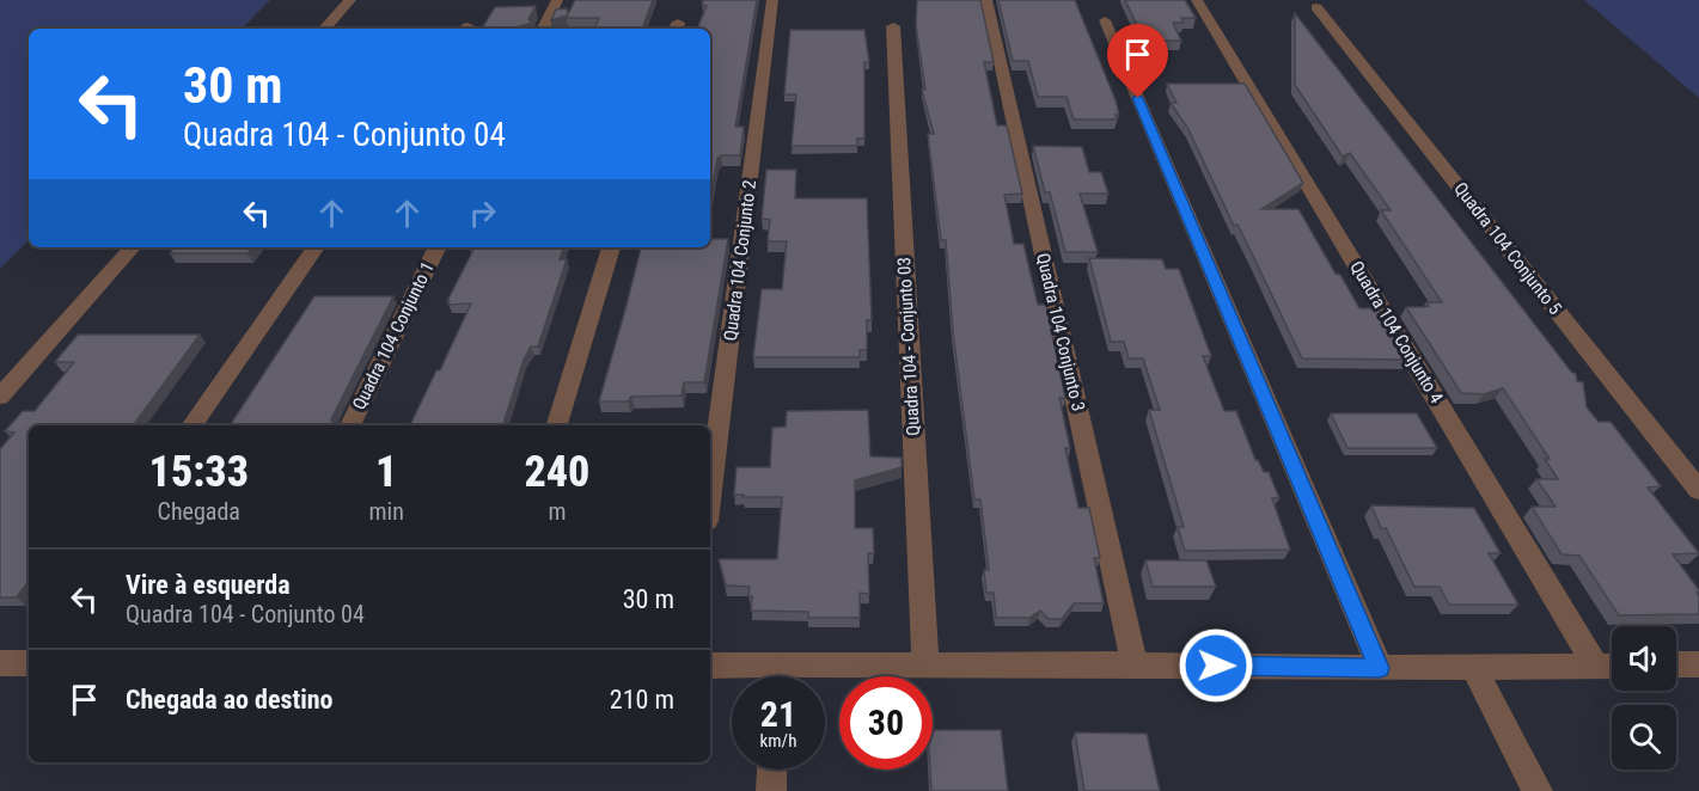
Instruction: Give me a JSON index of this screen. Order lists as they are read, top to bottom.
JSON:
{
  "streets": {
    "street": [
      "Quadra 104 Conjunto 5",
      "Quadra 104 Conjunto 2",
      "Quadra 104 Conjunto 3",
      "Quadra 104 Conjunto 4",
      "Quadra 104 Conjunto 1",
      "Quadra 104 - Conjunto 03"
    ]
  },
  "page": {
    "turn": ["30 m", "Quadra 104 - Conjunto 04"],
    "eta": [
      "15:33",
      "Chegada",
      "1",
      "min",
      "240",
      "m"
    ],
    "list": [
      {
        "name": "Vire à esquerda",
        "note": "Quadra 104 - Conjunto 04",
        "value": "30 m"
      },
      {
        "name": "Chegada ao destino",
        "value": "210 m"
      }
    ],
    "speed": "21 km/h",
    "limit": "30"
  }
}
